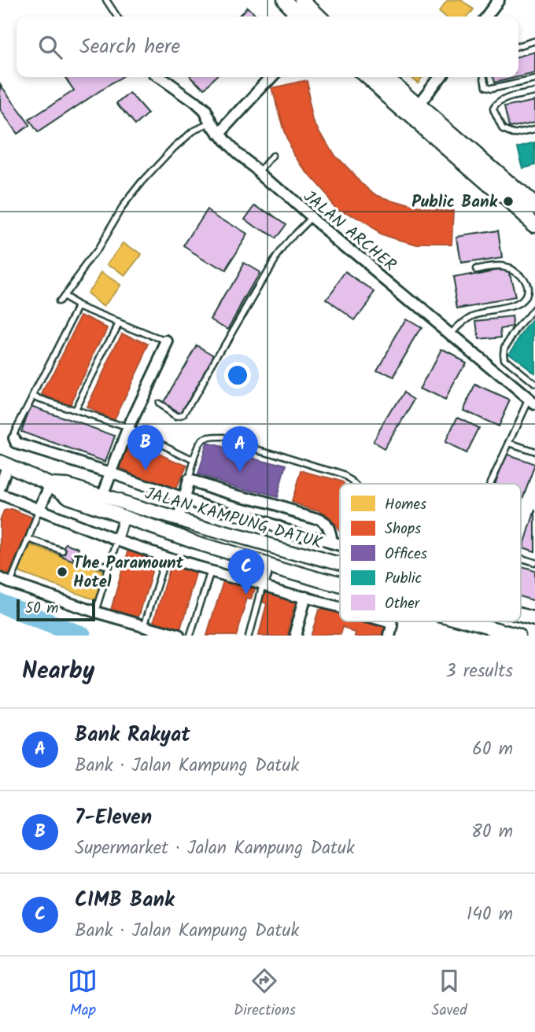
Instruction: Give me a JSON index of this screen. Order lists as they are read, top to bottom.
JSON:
{
  "streets": {
    "street": ["JALAN ARCHER", "JALAN KAMPUNG DATUK"]
  },
  "places": ["Public Bank", "The Paramount Hotel"],
  "legend": [
    "Homes",
    "Shops",
    "Offices",
    "Public",
    "Other"
  ],
  "scale_bar": "50 m",
  "page": {
    "search": "Search here",
    "pins": ["B", "A", "C"],
    "scale": "50 m",
    "heading": ["Nearby", "3 results"],
    "list": [
      {
        "mark": "A",
        "name": "Bank Rakyat",
        "note": "Bank · Jalan Kampung Datuk",
        "value": "60 m"
      },
      {
        "mark": "B",
        "name": "7-Eleven",
        "note": "Supermarket · Jalan Kampung Datuk",
        "value": "80 m"
      },
      {
        "mark": "C",
        "name": "CIMB Bank",
        "note": "Bank · Jalan Kampung Datuk",
        "value": "140 m"
      }
    ],
    "nav": ["Map", "Directions", "Saved"]
  }
}
